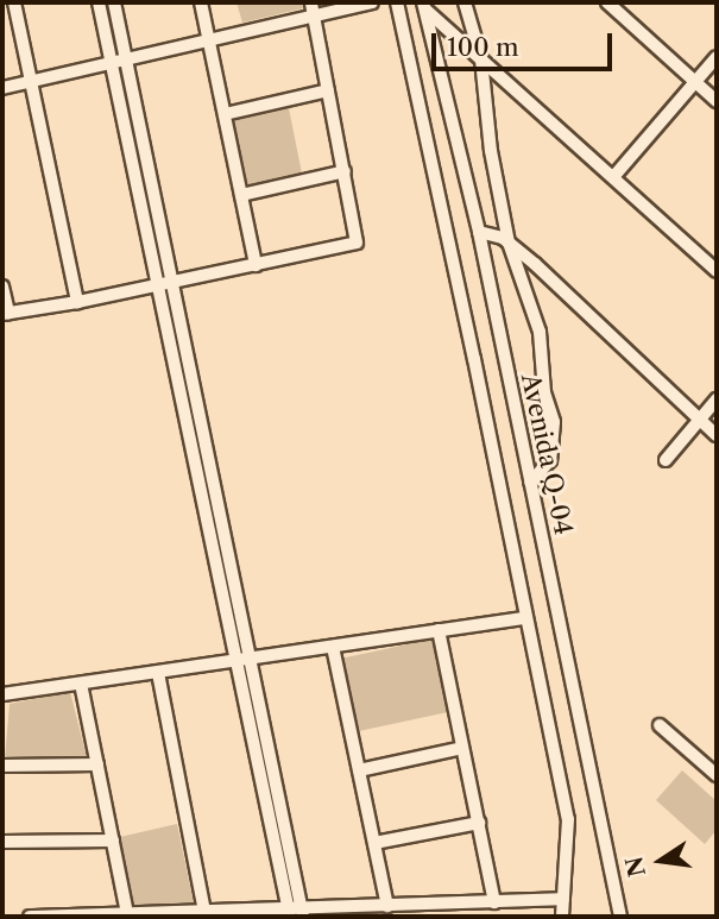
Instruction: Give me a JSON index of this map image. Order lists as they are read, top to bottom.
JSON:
{
  "streets": {
    "street": ["Avenida Q-04"]
  },
  "scale_bar": "100 m",
  "north": "left"
}
